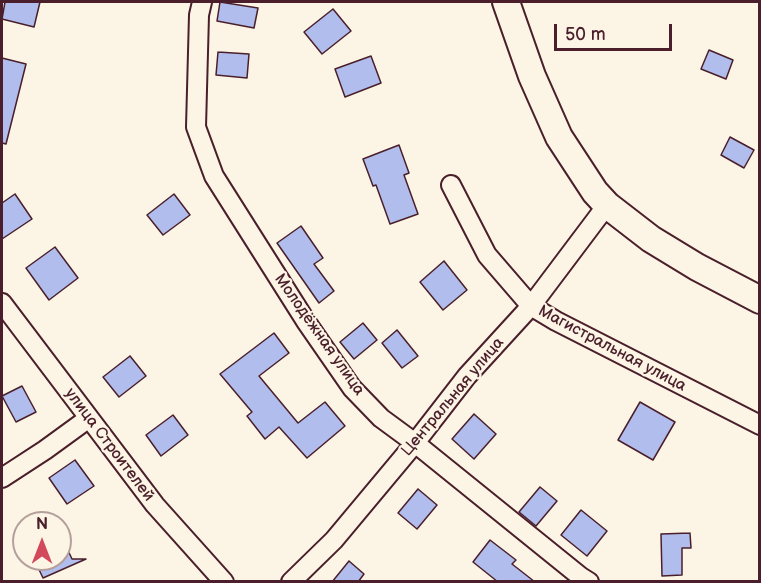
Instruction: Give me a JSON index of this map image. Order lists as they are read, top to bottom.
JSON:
{
  "streets": {
    "street": [
      "Молодёжная улица",
      "Магистральная улица",
      "Центральная улица",
      "улица Строителей"
    ]
  },
  "crossings": [
    ["Молодёжная улица", "Центральная улица"],
    ["Магистральная улица", "Центральная улица"]
  ],
  "scale_bar": "50 m",
  "north": "top"
}
